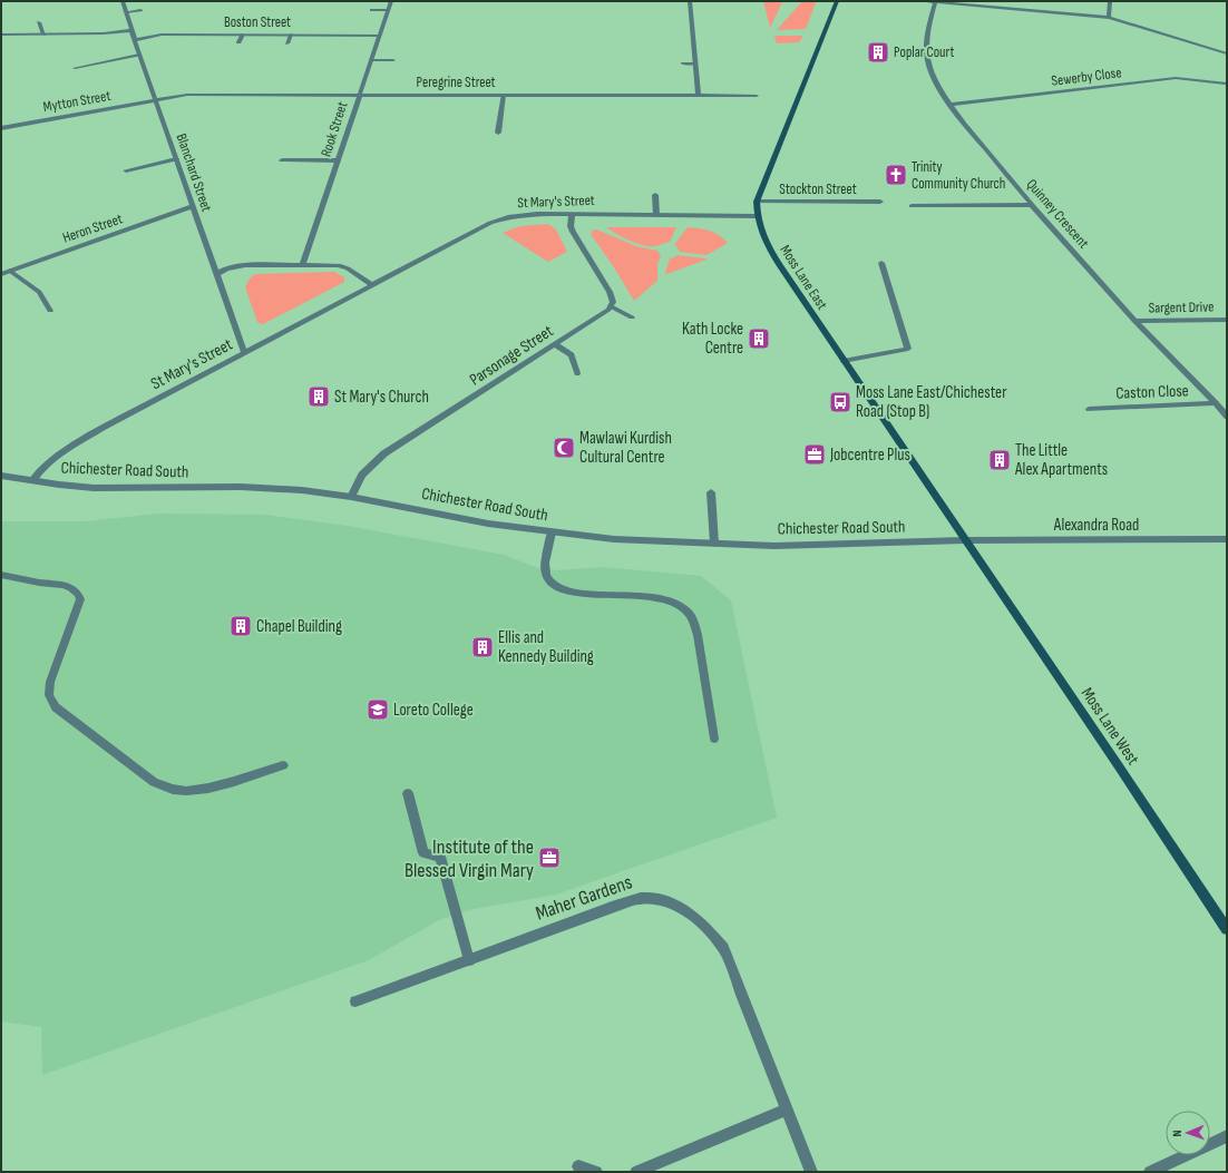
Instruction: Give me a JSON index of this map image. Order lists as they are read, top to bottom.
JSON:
{
  "streets": {
    "main road": ["Moss Lane East", "Moss Lane West"],
    "street": [
      "Boston Street",
      "Sewerby Close",
      "Peregrine Street",
      "Mytton Street",
      "Rook Street",
      "Blanchard Street",
      "Stockton Street",
      "St Mary's Street",
      "Quinney Crescent",
      "Heron Street",
      "Sargent Drive",
      "Parsonage Street",
      "Caston Close",
      "Chichester Road South",
      "Alexandra Road",
      "Maher Gardens"
    ]
  },
  "crossings": [
    ["Boston Street", "Rook Street"],
    ["Boston Street", "Blanchard Street"],
    ["Sewerby Close", "Quinney Crescent"],
    ["Peregrine Street", "Mytton Street"],
    ["Peregrine Street", "Rook Street"],
    ["Peregrine Street", "Blanchard Street"],
    ["Mytton Street", "Blanchard Street"],
    ["Blanchard Street", "St Mary's Street"],
    ["Blanchard Street", "Heron Street"],
    ["Stockton Street", "Moss Lane East"],
    ["St Mary's Street", "Moss Lane East"],
    ["St Mary's Street", "Chichester Road South"],
    ["Quinney Crescent", "Sargent Drive"],
    ["Quinney Crescent", "Caston Close"],
    ["Moss Lane East", "Chichester Road South"],
    ["Moss Lane East", "Alexandra Road"],
    ["Moss Lane East", "Moss Lane West"],
    ["Parsonage Street", "Chichester Road South"],
    ["Chichester Road South", "Alexandra Road"],
    ["Chichester Road South", "Moss Lane West"],
    ["Alexandra Road", "Moss Lane West"]
  ],
  "places": {
    "building": [
      "Poplar Court",
      "Kath Locke Centre",
      "St Mary's Church",
      "The Little Alex Apartments",
      "Chapel Building",
      "Ellis and Kennedy Building"
    ],
    "church": ["Trinity Community Church"],
    "bus stop": ["Moss Lane East/Chichester Road (Stop B)"],
    "mosque": ["Mawlawi Kurdish Cultural Centre"],
    "office": ["Jobcentre Plus", "Institute of the Blessed Virgin Mary"],
    "school or university": ["Loreto College"]
  },
  "north": "left"
}
